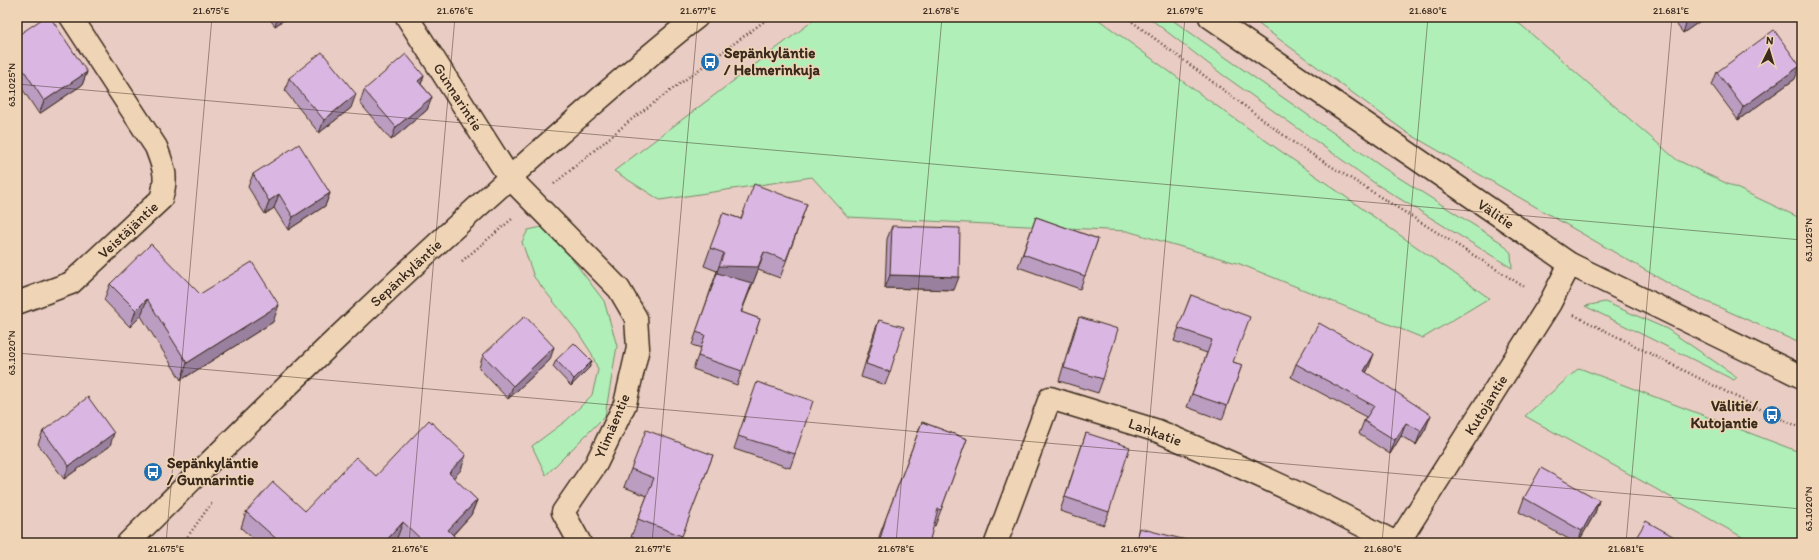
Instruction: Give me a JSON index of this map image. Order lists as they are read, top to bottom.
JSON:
{
  "streets": {
    "street": [
      "Gunnarintie",
      "Välitie",
      "Veistäjäntie",
      "Sepänkyläntie",
      "Kutojantie",
      "Ylimäentie",
      "Lankatie"
    ]
  },
  "crossings": [
    ["Gunnarintie", "Sepänkyläntie"],
    ["Gunnarintie", "Ylimäentie"],
    ["Välitie", "Kutojantie"],
    ["Sepänkyläntie", "Ylimäentie"],
    ["Kutojantie", "Lankatie"]
  ],
  "places": {
    "bus stop": ["Sepänkyläntie / Helmerinkuja", "Välitie/ Kutojantie", "Sepänkyläntie / Gunnarintie"]
  },
  "north": "top",
  "coordinates": [
    "21.675°E",
    "21.676°E",
    "21.677°E",
    "21.678°E",
    "21.679°E",
    "21.680°E",
    "21.681°E",
    "63.1025°N",
    "63.1020°N"
  ]
}
